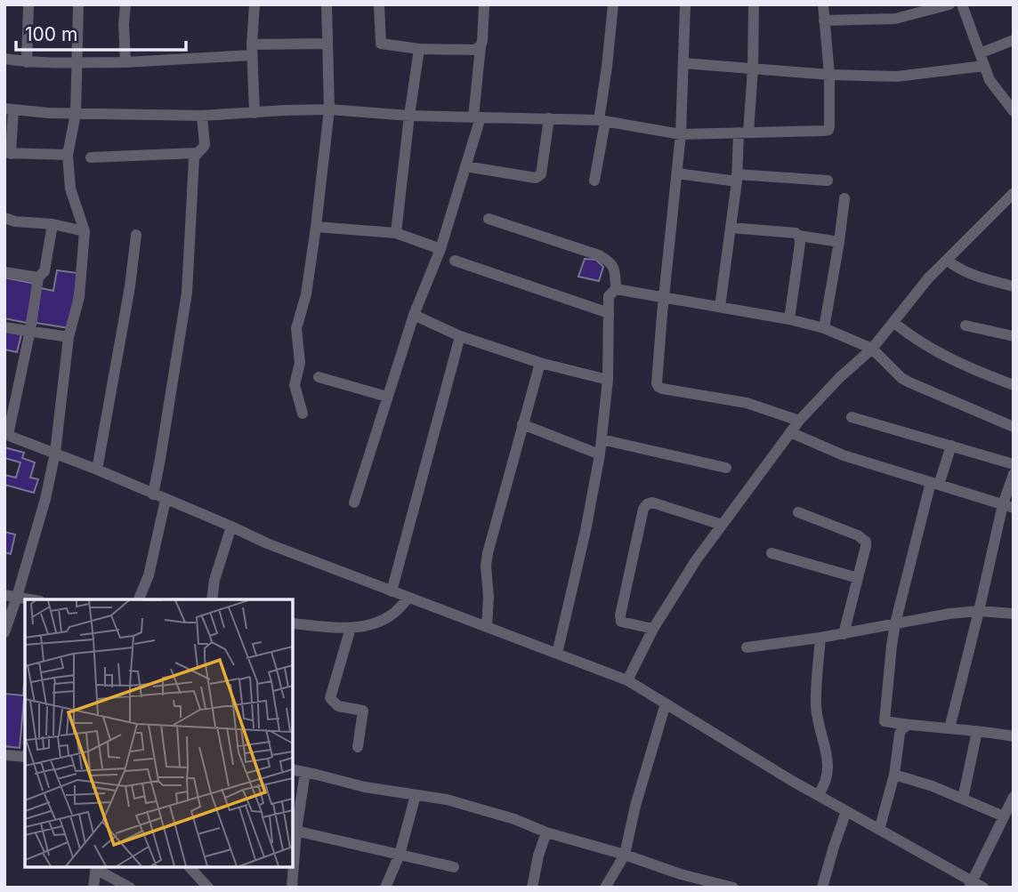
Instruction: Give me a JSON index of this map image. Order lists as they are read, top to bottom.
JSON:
{
  "scale_bar": "100 m"
}
